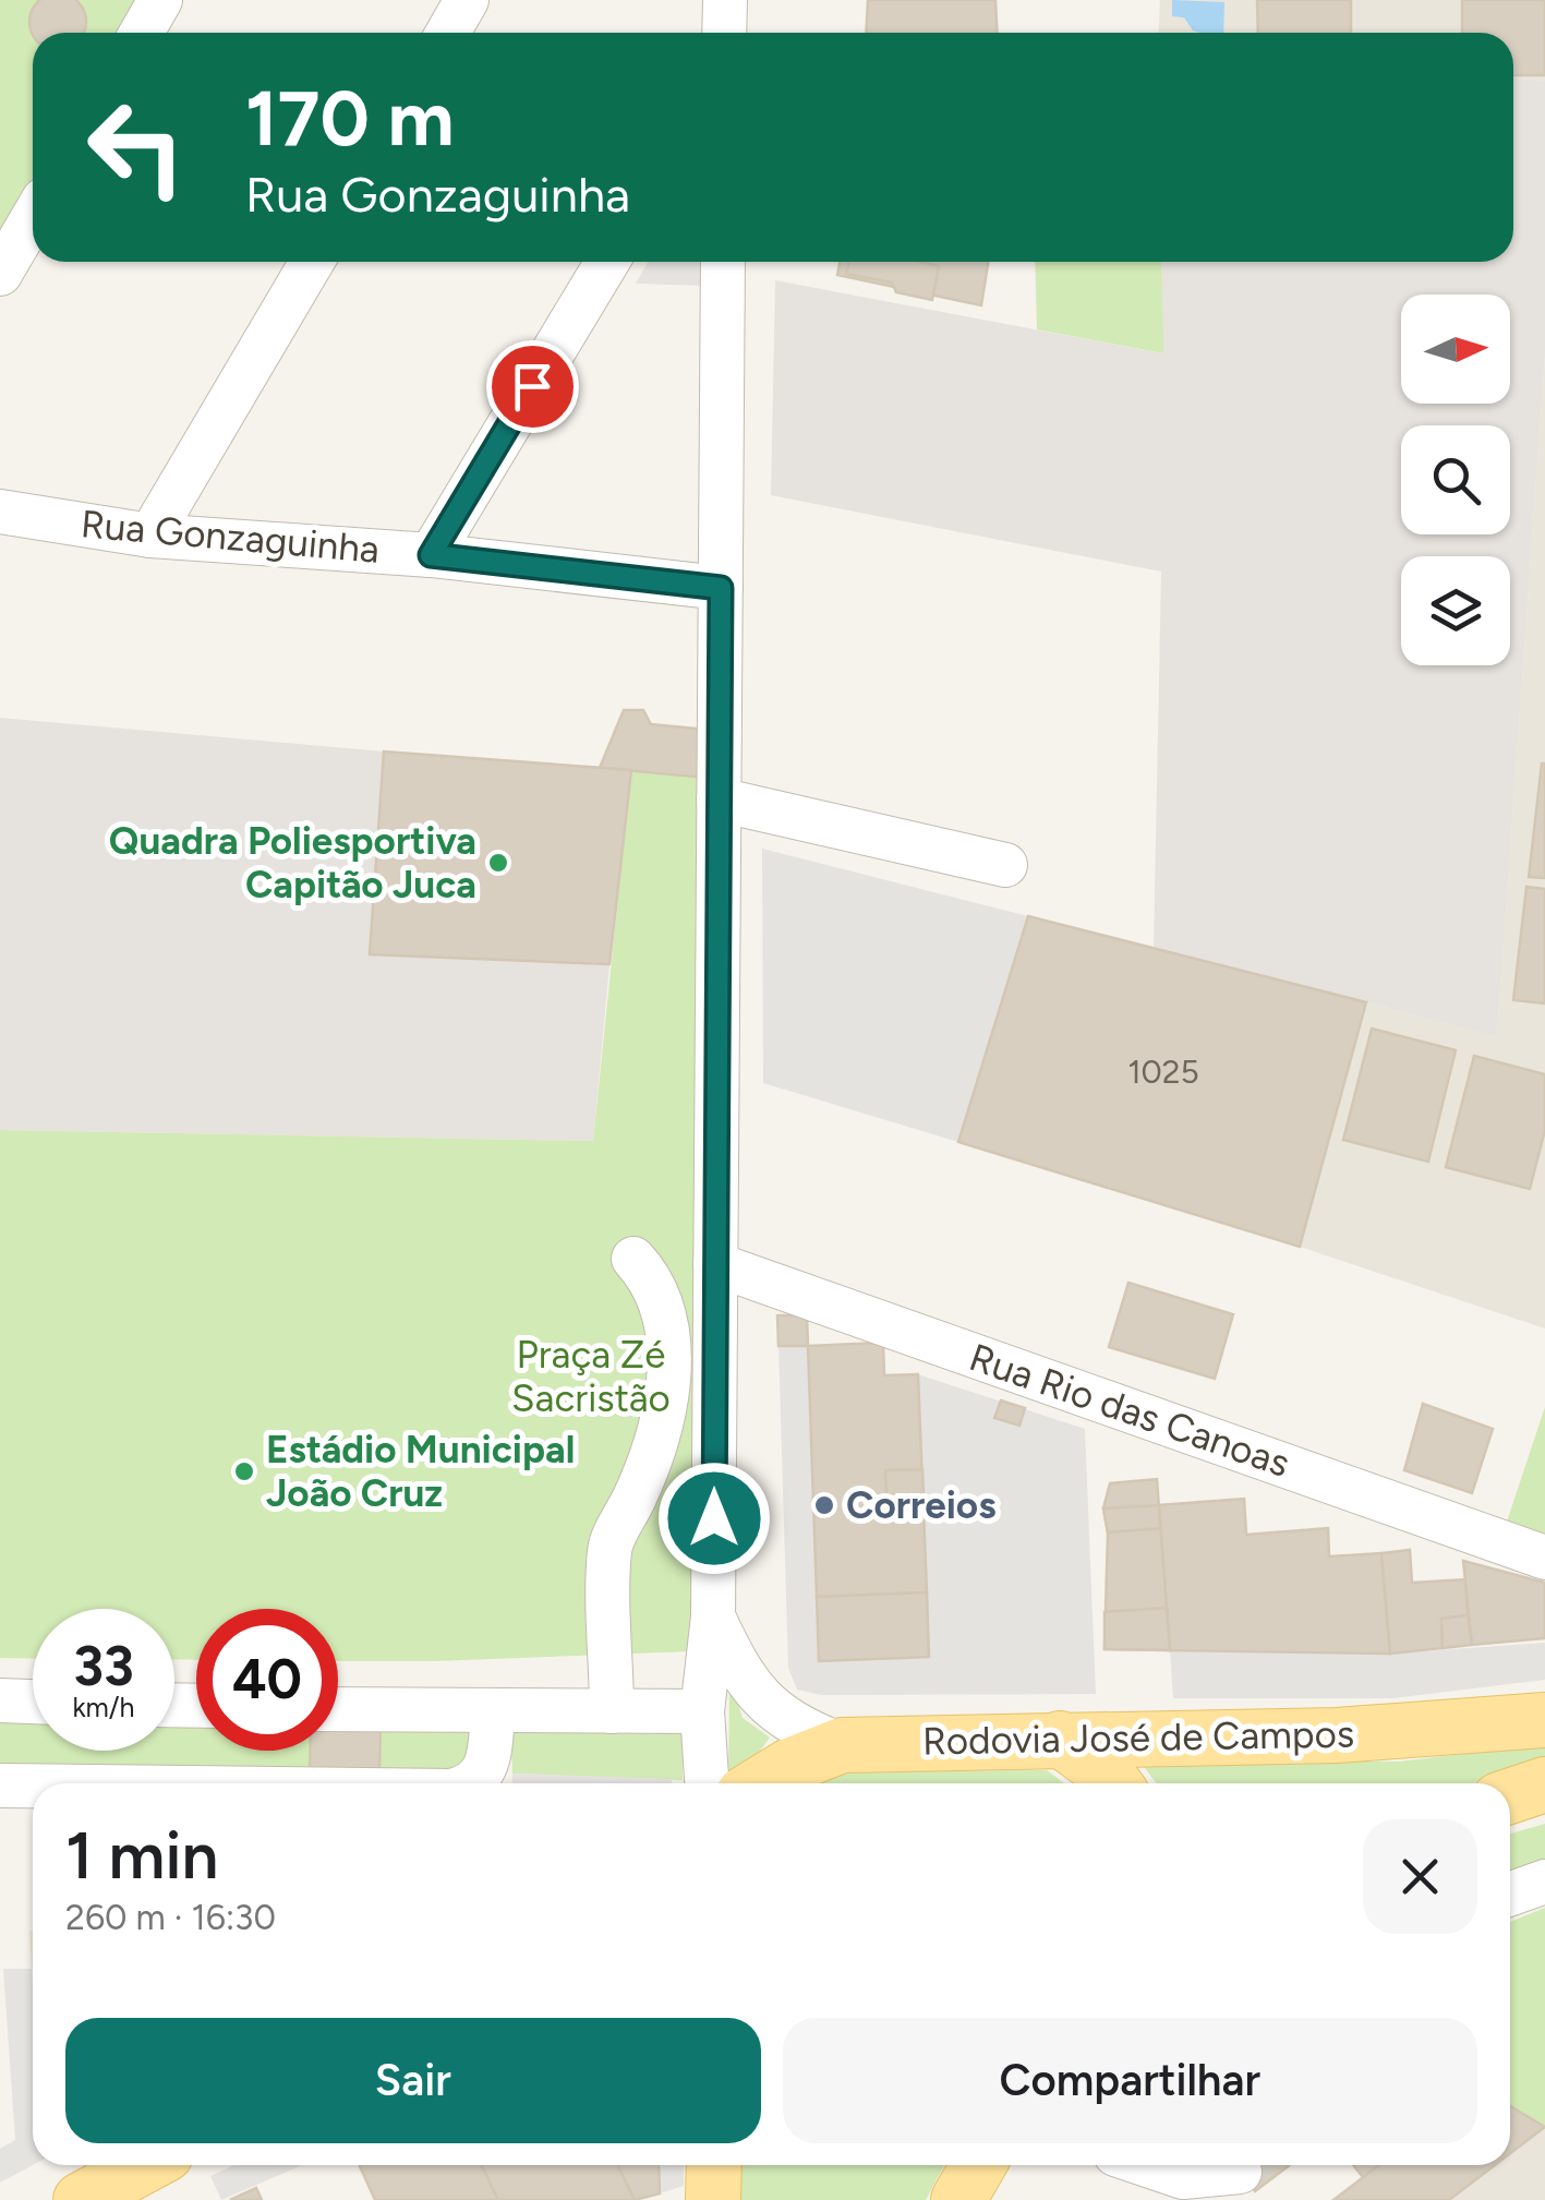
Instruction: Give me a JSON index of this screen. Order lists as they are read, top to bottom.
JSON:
{
  "streets": {
    "main road": ["Rodovia José de Campos"],
    "street": ["Rua Gonzaguinha", "Rua Rio das Canoas"]
  },
  "parks": ["Praça Zé Sacristão"],
  "places": ["Quadra Poliesportiva Capitão Juca", "Estádio Municipal João Cruz", "Correios"],
  "house_numbers": ["1025"],
  "north": "right",
  "page": {
    "turn": ["170 m", "Rua Gonzaguinha"],
    "speed": "33 km/h",
    "limit": "40",
    "heading": ["1 min", "260 m · 16:30"],
    "buttons": ["Sair", "Compartilhar"]
  }
}
